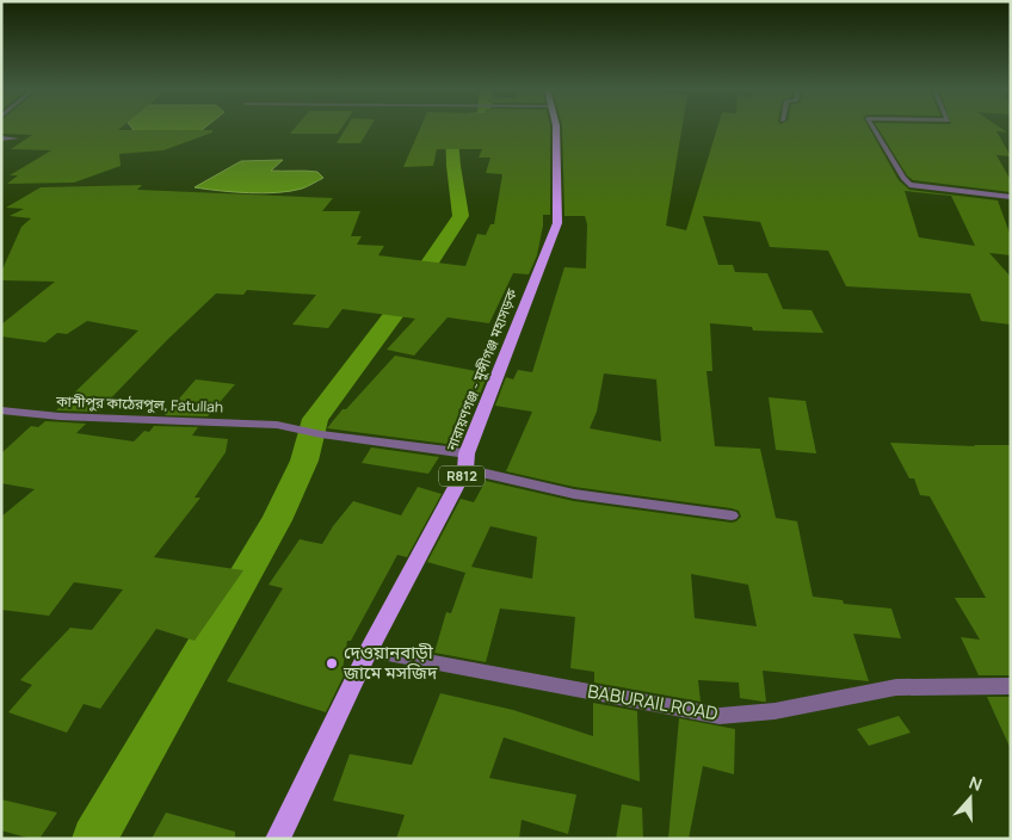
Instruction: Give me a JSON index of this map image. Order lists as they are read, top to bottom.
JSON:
{
  "streets": {
    "main road": ["নারায়ণগঞ্জ - মুন্সীগঞ্জ মহাসড়ক", "R812"],
    "street": ["কাশীপুর কাঠেরপুল, Fatullah", "BABURAIL ROAD"]
  },
  "crossings": [
    ["নারায়ণগঞ্জ - মুন্সীগঞ্জ মহাসড়ক", "কাশীপুর কাঠেরপুল, Fatullah"],
    ["নারায়ণগঞ্জ - মুন্সীগঞ্জ মহাসড়ক", "BABURAIL ROAD"]
  ],
  "places": ["দেওয়ানবাড়ী জামে মসজিদ"],
  "north": "top"
}
